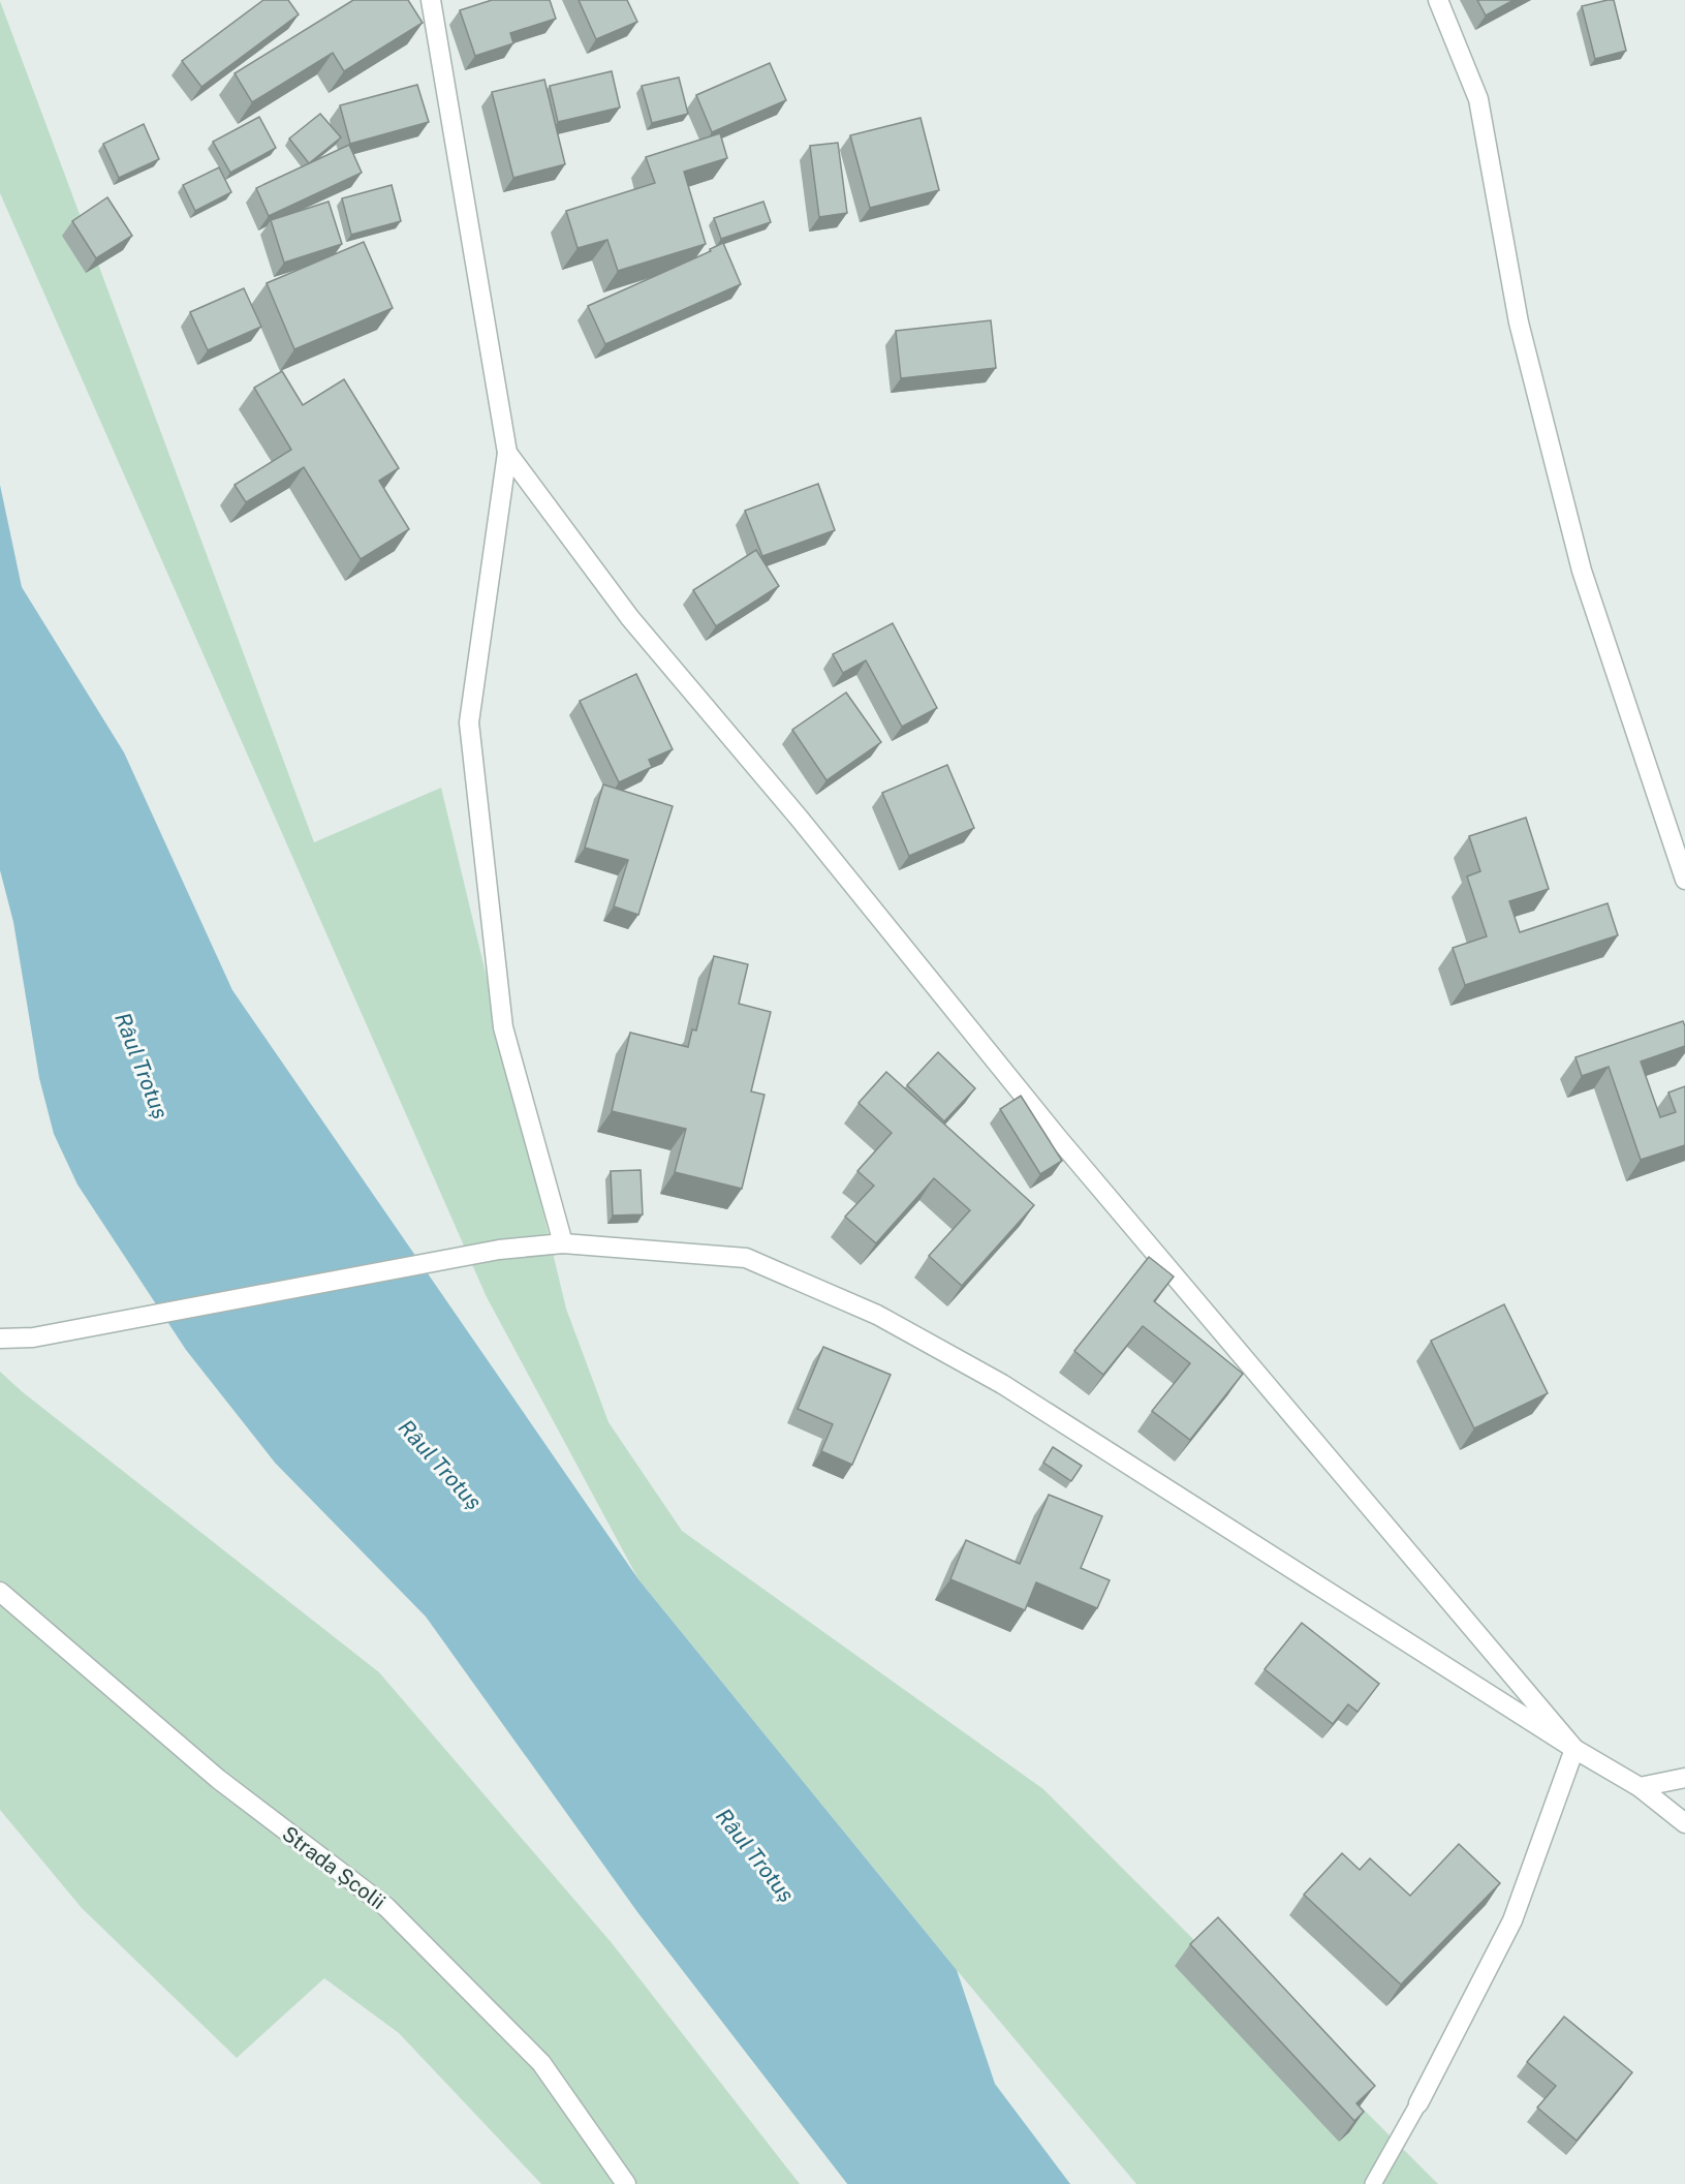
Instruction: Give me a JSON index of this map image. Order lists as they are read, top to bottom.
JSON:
{
  "streets": {
    "street": ["Strada Școlii"]
  },
  "water": ["Râul Trotuș"]
}
